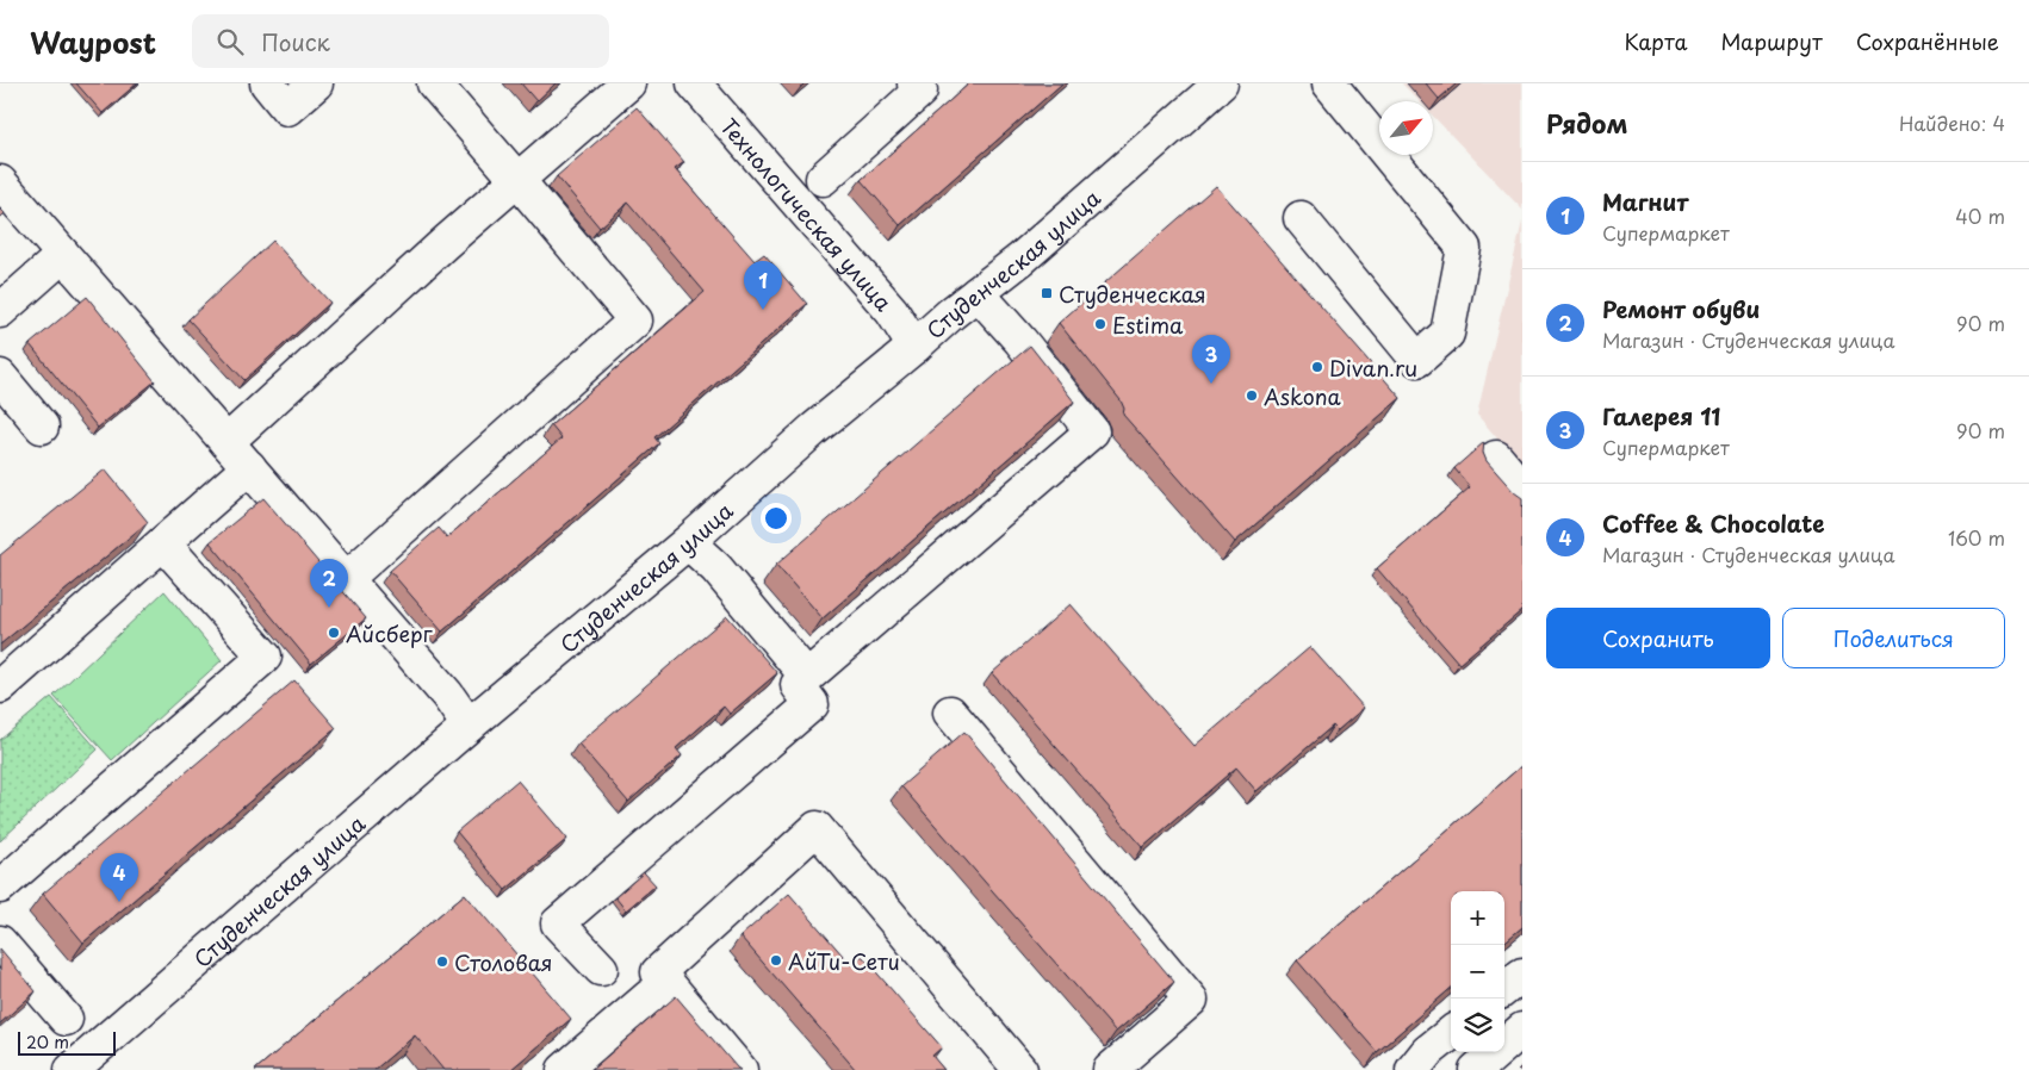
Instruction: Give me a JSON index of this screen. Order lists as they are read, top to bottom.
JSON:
{
  "streets": {
    "street": ["Технологическая улица", "Студенческая улица"]
  },
  "crossings": [
    ["Технологическая улица", "Студенческая улица"]
  ],
  "places": {
    "transit": ["Студенческая"],
    "other": [
      "Estima",
      "Divan.ru",
      "Askona",
      "Айсберг",
      "АйТи-Сети",
      "Столовая"
    ]
  },
  "scale_bar": "20 m",
  "north": "top right",
  "page": {
    "header": "Waypost",
    "search": "Поиск",
    "nav": ["Карта", "Маршрут", "Сохранённые"],
    "heading": ["Рядом", "Найдено: 4"],
    "list": [
      {
        "mark": "1",
        "name": "Магнит",
        "note": "Супермаркет",
        "value": "40 m"
      },
      {
        "mark": "2",
        "name": "Ремонт обуви",
        "note": "Магазин · Студенческая улица",
        "value": "90 m"
      },
      {
        "mark": "3",
        "name": "Галерея 11",
        "note": "Супермаркет",
        "value": "90 m"
      },
      {
        "mark": "4",
        "name": "Coffee & Chocolate",
        "note": "Магазин · Студенческая улица",
        "value": "160 m"
      }
    ],
    "pins": [
      "1",
      "3",
      "2",
      "4"
    ],
    "buttons": ["Сохранить", "Поделиться"],
    "map_buttons": ["+", "−"],
    "scale": "20 m"
  }
}
